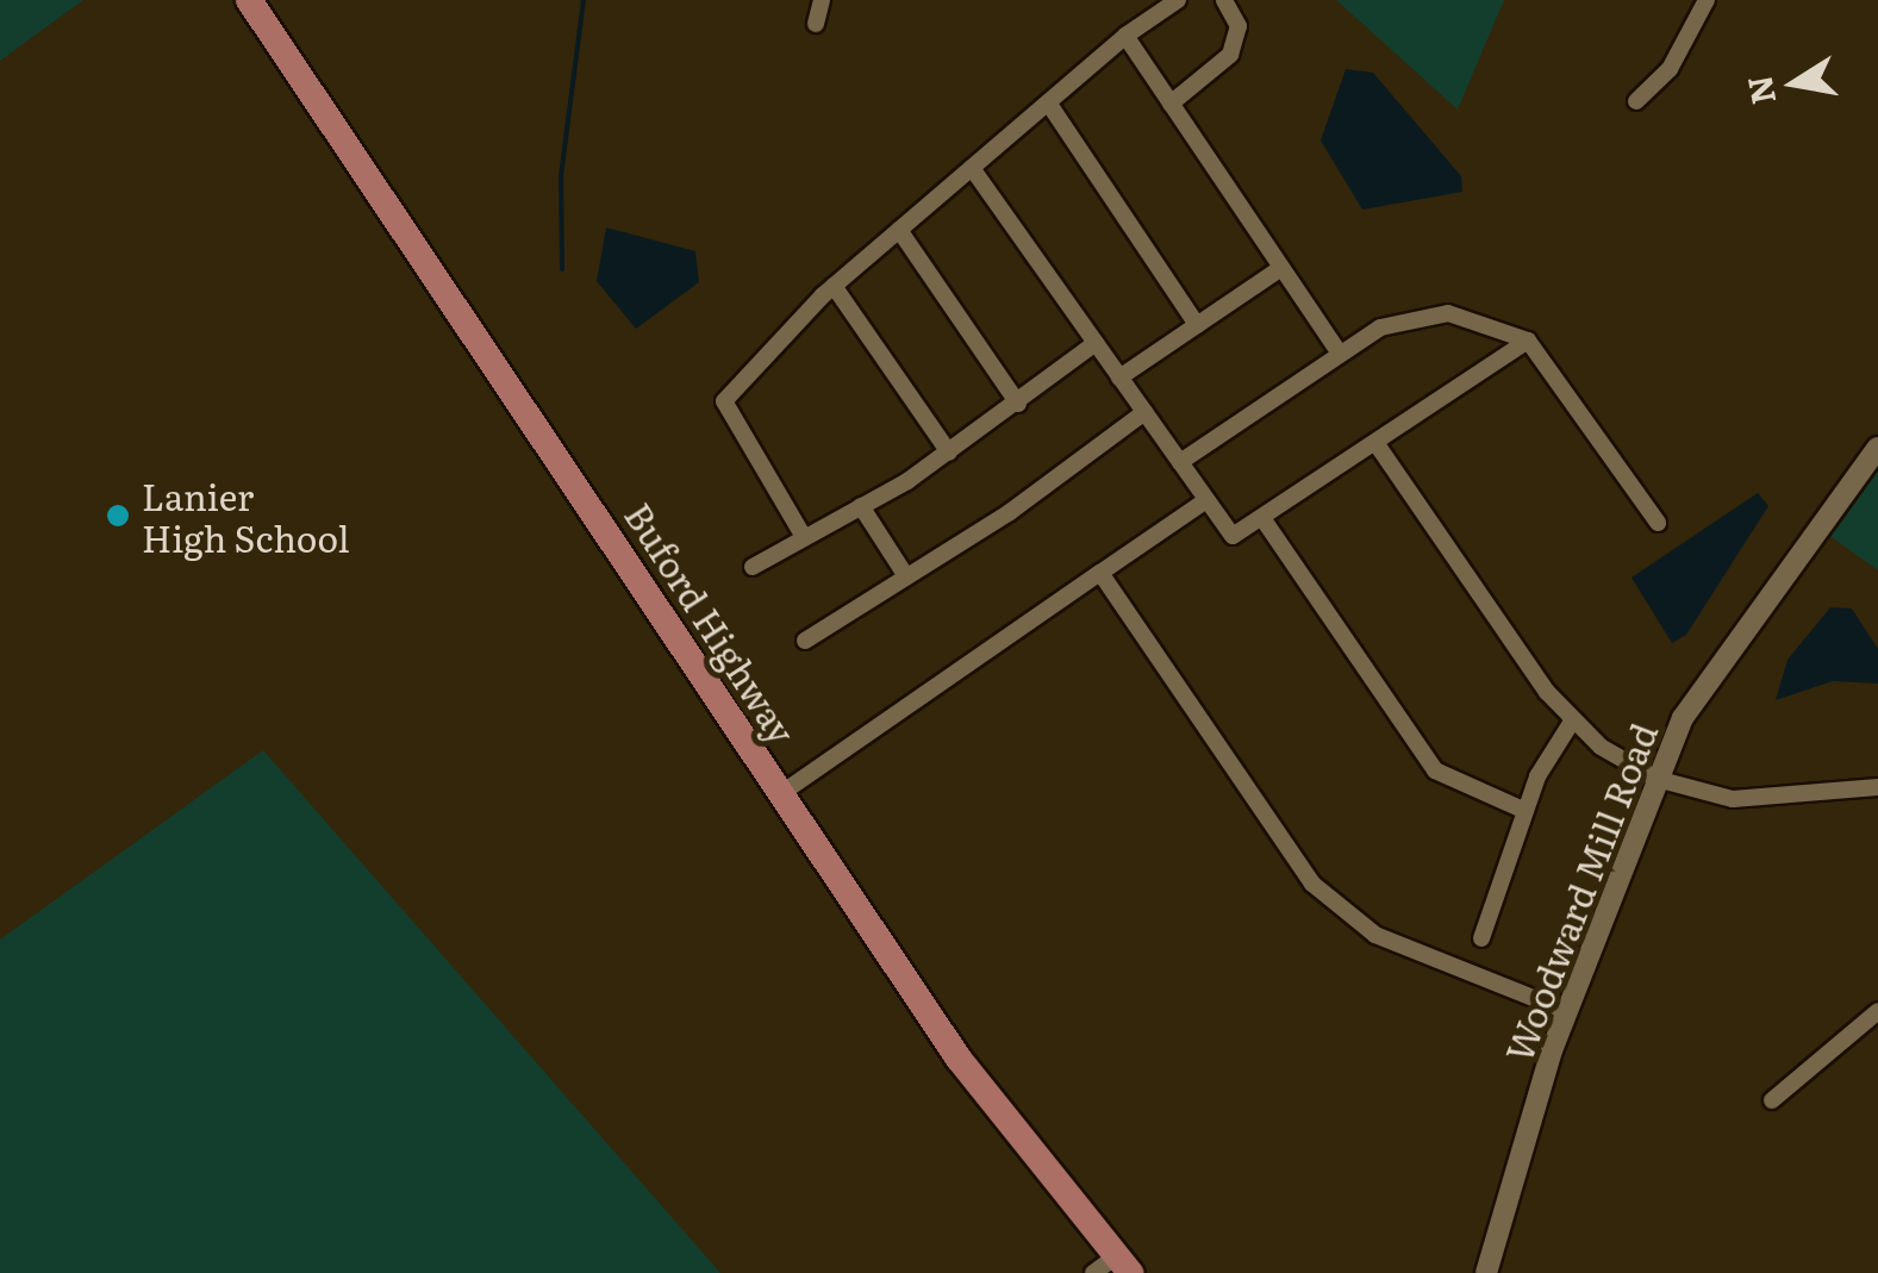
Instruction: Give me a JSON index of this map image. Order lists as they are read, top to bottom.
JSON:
{
  "streets": {
    "main road": ["Buford Highway"],
    "street": ["Woodward Mill Road"]
  },
  "places": ["Lanier High School"],
  "north": "left"
}
